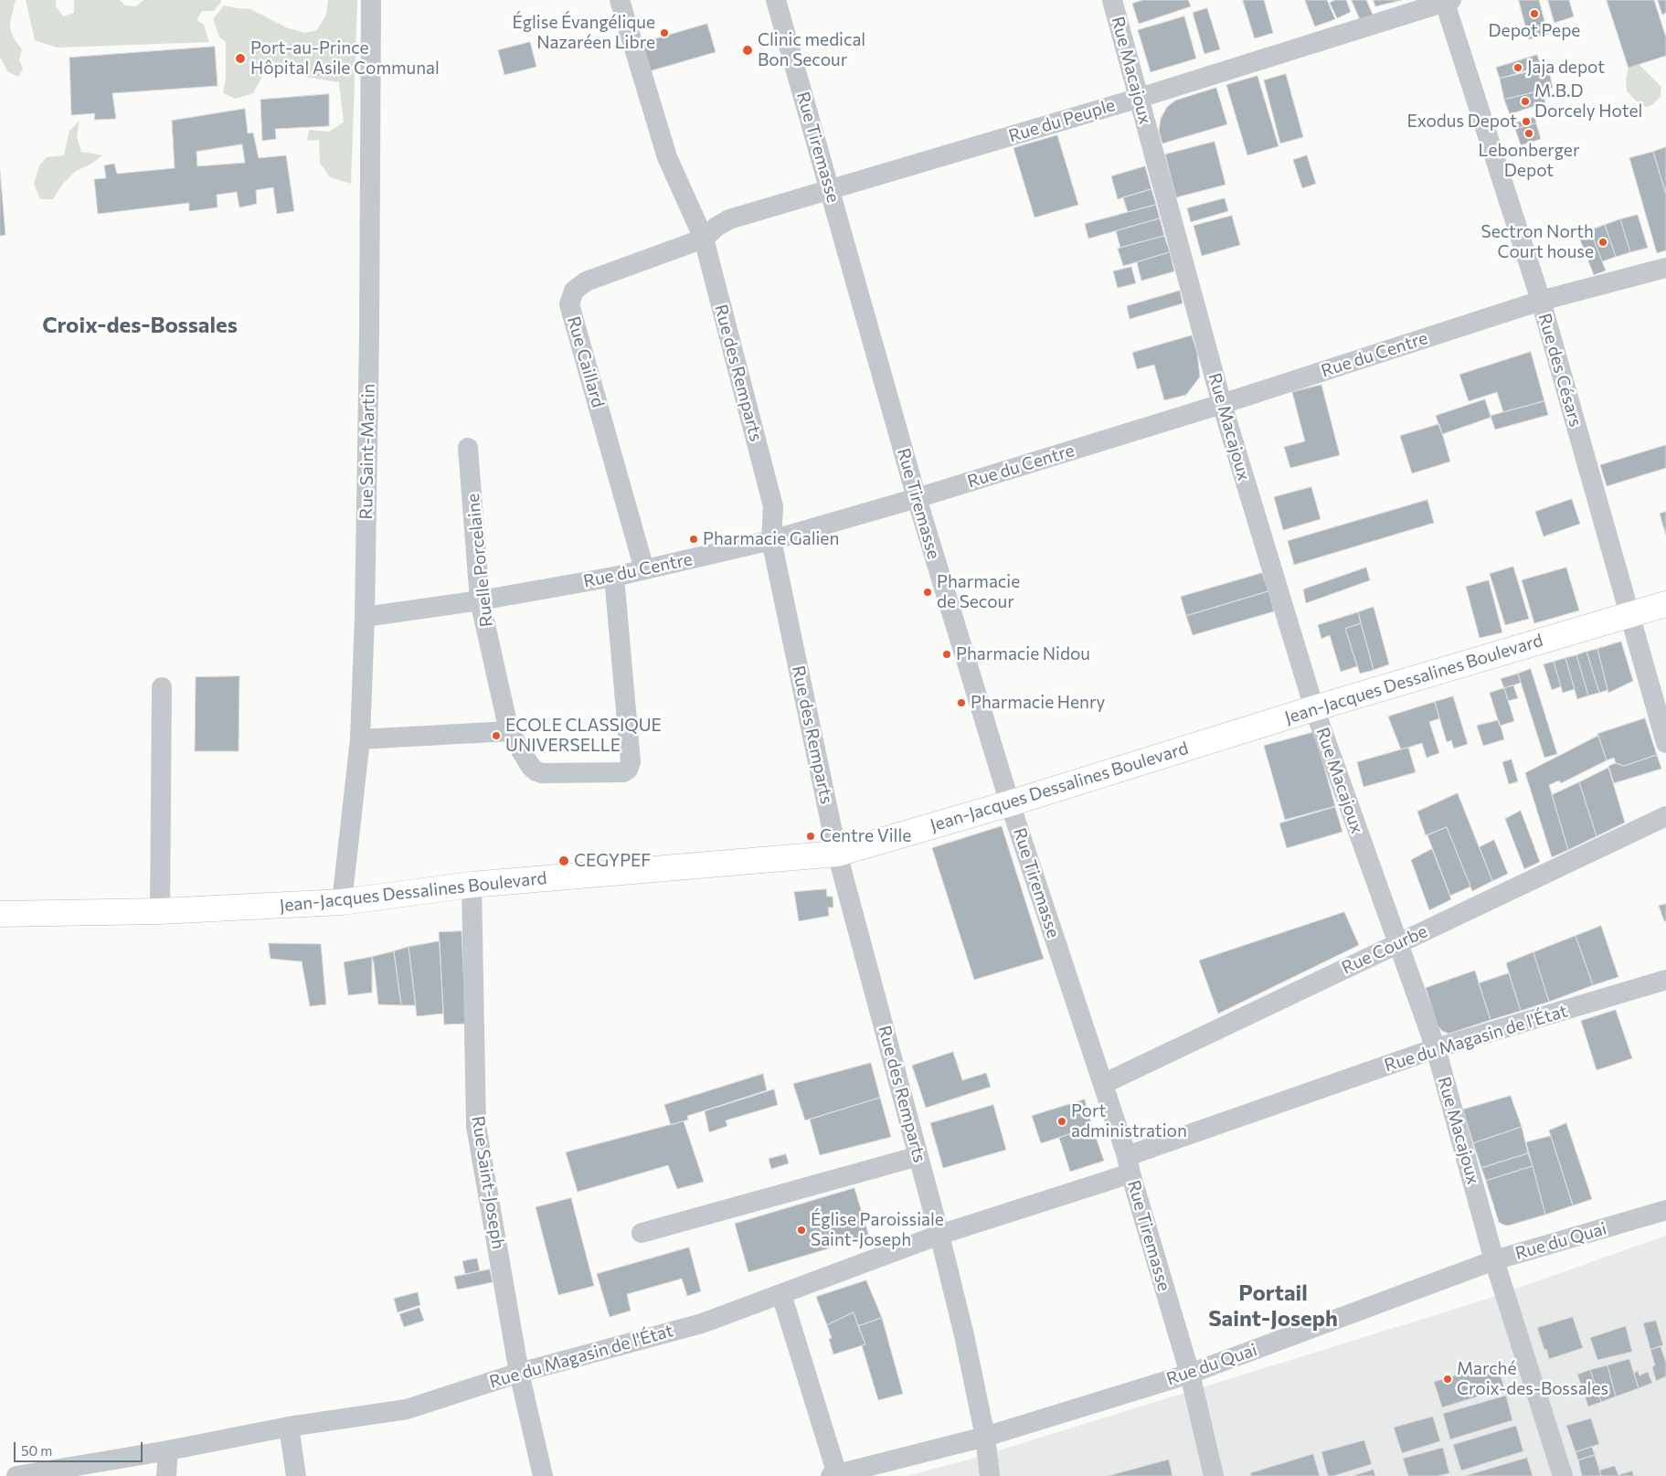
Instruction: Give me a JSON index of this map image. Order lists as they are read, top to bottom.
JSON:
{
  "streets": {
    "main road": ["Jean-Jacques Dessalines Boulevard"],
    "street": [
      "Rue Macajoux",
      "Rue du Peuple",
      "Rue Tiremasse",
      "Rue du Centre",
      "Rue Caillard",
      "Rue des Césars",
      "Rue des Remparts",
      "Rue Saint-Martin",
      "Ruelle Porcelaine",
      "Rue Courbe",
      "Rue du Magasin de l'État",
      "Rue Saint-Joseph",
      "Rue du Quai"
    ]
  },
  "crossings": [
    ["Rue Macajoux", "Rue du Peuple"],
    ["Rue Macajoux", "Rue du Centre"],
    ["Rue Macajoux", "Jean-Jacques Dessalines Boulevard"],
    ["Rue Macajoux", "Rue Courbe"],
    ["Rue Macajoux", "Rue du Magasin de l'État"],
    ["Rue Macajoux", "Rue du Quai"],
    ["Rue du Peuple", "Rue Tiremasse"],
    ["Rue du Peuple", "Rue Caillard"],
    ["Rue du Peuple", "Rue des Césars"],
    ["Rue du Peuple", "Rue des Remparts"],
    ["Rue Tiremasse", "Rue du Centre"],
    ["Rue Tiremasse", "Jean-Jacques Dessalines Boulevard"],
    ["Rue Tiremasse", "Rue Courbe"],
    ["Rue Tiremasse", "Rue du Magasin de l'État"],
    ["Rue Tiremasse", "Rue du Quai"],
    ["Rue du Centre", "Rue Caillard"],
    ["Rue du Centre", "Rue des Césars"],
    ["Rue du Centre", "Rue des Remparts"],
    ["Rue du Centre", "Rue Saint-Martin"],
    ["Rue du Centre", "Ruelle Porcelaine"],
    ["Rue Caillard", "Rue des Remparts"],
    ["Rue des Césars", "Jean-Jacques Dessalines Boulevard"],
    ["Rue des Remparts", "Jean-Jacques Dessalines Boulevard"],
    ["Rue des Remparts", "Rue du Magasin de l'État"],
    ["Rue des Remparts", "Rue du Quai"],
    ["Rue Saint-Martin", "Jean-Jacques Dessalines Boulevard"],
    ["Jean-Jacques Dessalines Boulevard", "Rue Saint-Joseph"],
    ["Rue du Magasin de l'État", "Rue Saint-Joseph"]
  ],
  "districts": ["Croix-des-Bossales", "Portail Saint-Joseph"],
  "places": [
    "Depot Pepe",
    "Église Évangélique Nazaréen Libre",
    "Clinic medical Bon Secour",
    "Port-au-Prince Hôpital Asile Communal",
    "Jaja depot",
    "M.B.D Dorcely Hotel",
    "Exodus Depot",
    "Lebonberger Depot",
    "Sectron North Court house",
    "Pharmacie Galien",
    "Pharmacie de Secour",
    "Pharmacie Nidou",
    "Pharmacie Henry",
    "ECOLE CLASSIQUE UNIVERSELLE",
    "Centre Ville",
    "CEGYPEF",
    "Port administration",
    "Église Paroissiale Saint-Joseph",
    "Marché Croix-des-Bossales"
  ],
  "scale_bar": "50 m"
}
